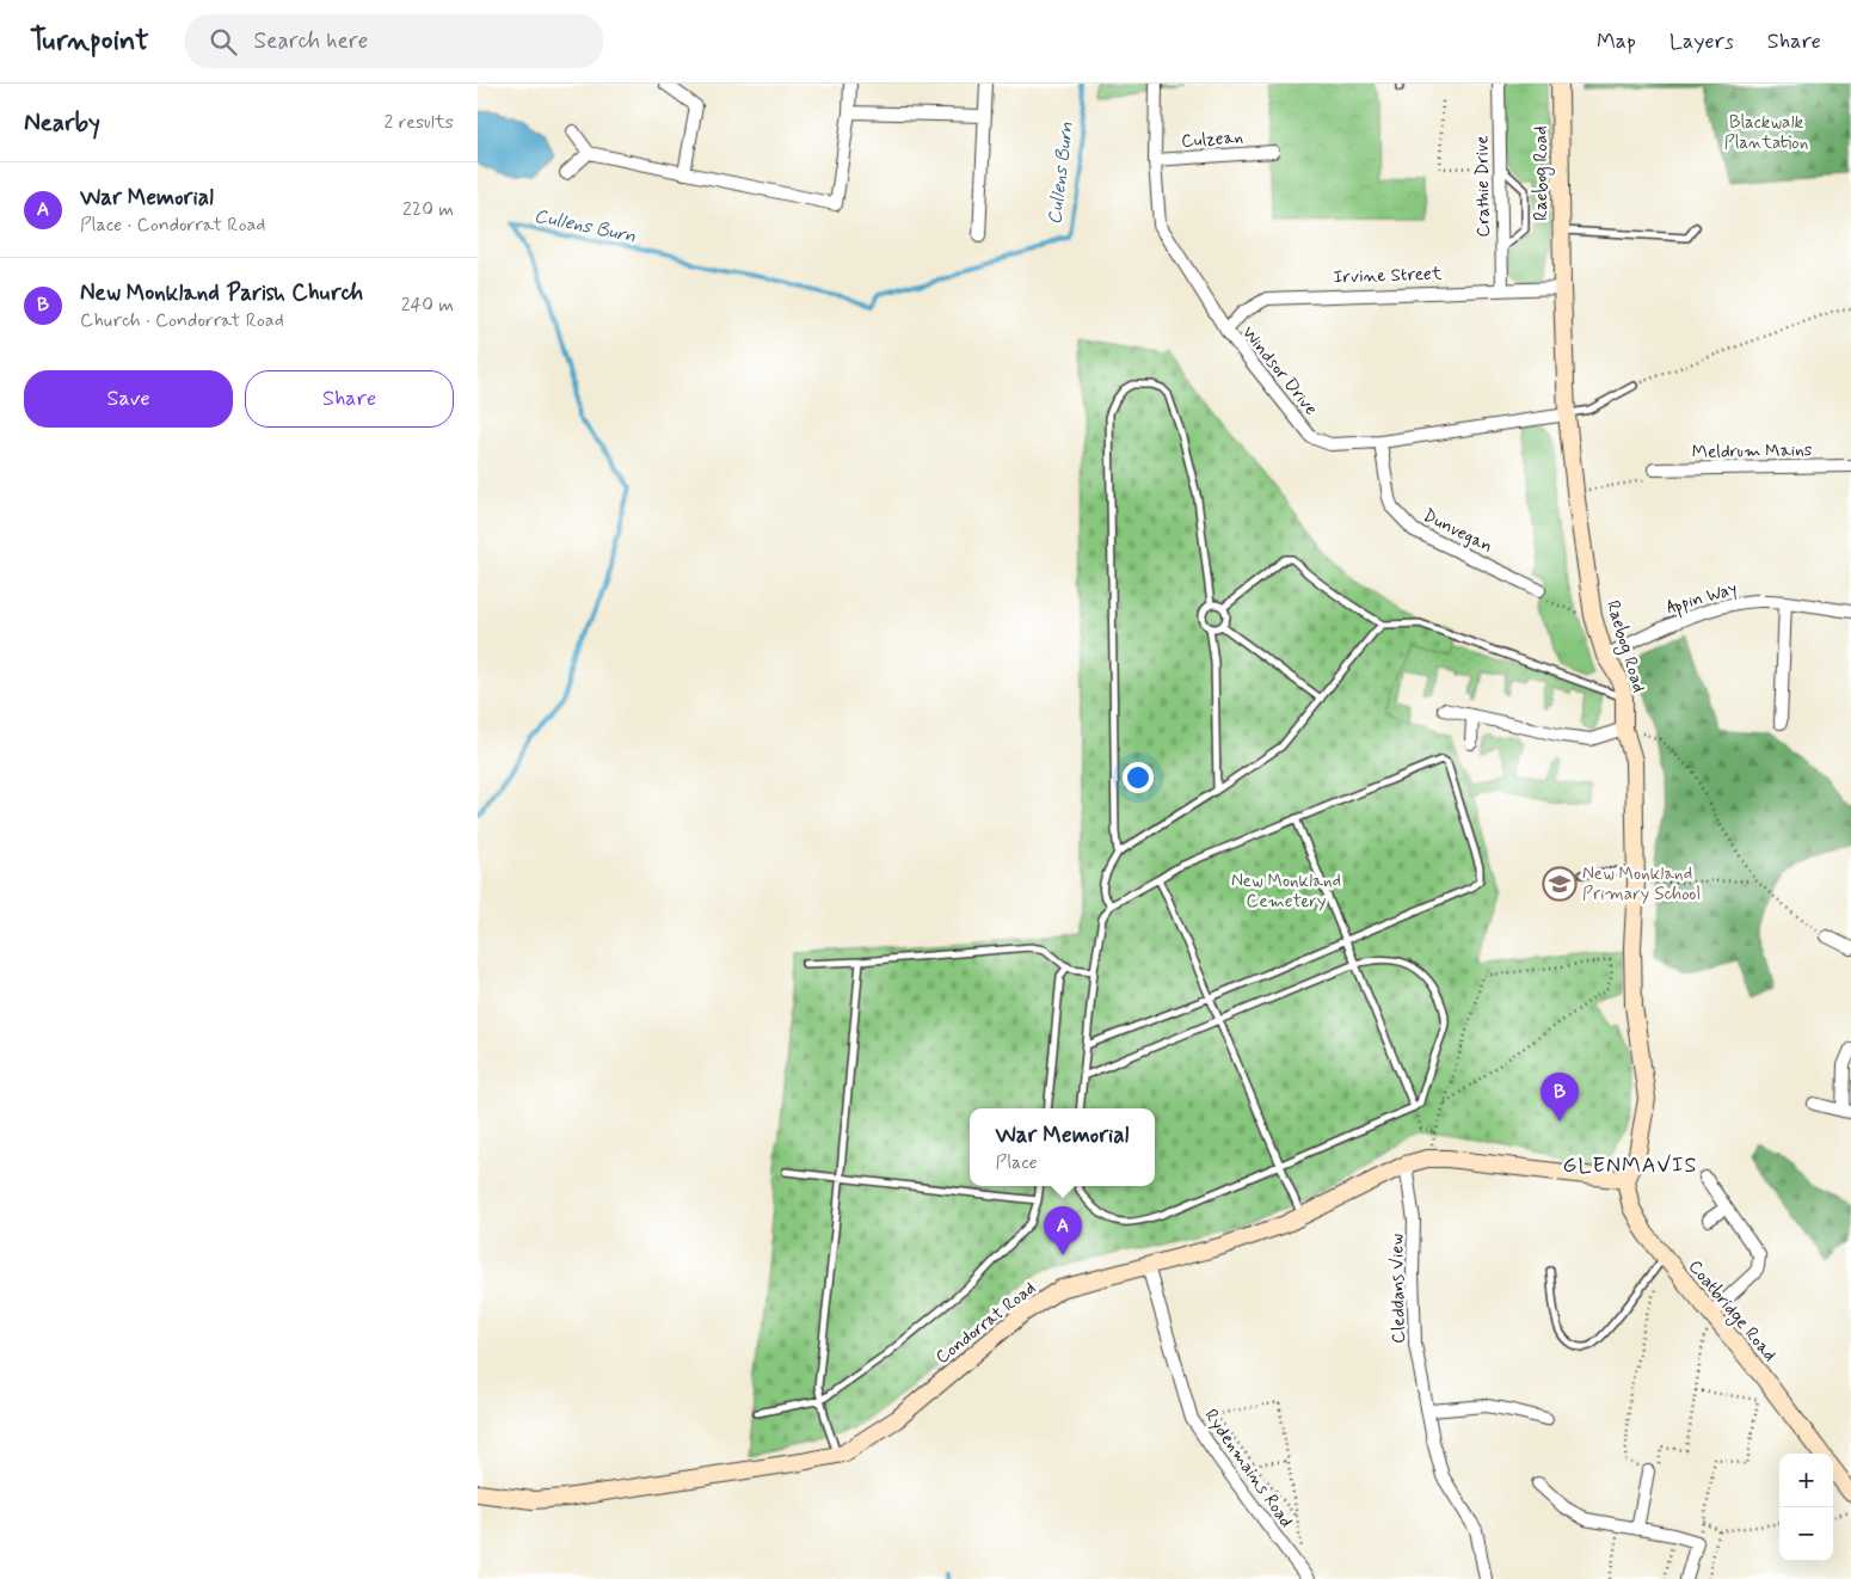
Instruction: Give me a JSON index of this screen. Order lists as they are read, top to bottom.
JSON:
{
  "streets": {
    "main road": ["Raebog Road", "Coatbridge Road", "Condorrat Road"],
    "street": [
      "Culzean",
      "Crathie Drive",
      "Irvine Street",
      "Windsor Drive",
      "Meldrum Mains",
      "Dunvegan",
      "Appin Way",
      "Cleddans View",
      "Rydenmains Road"
    ]
  },
  "crossings": [
    ["Culzean", "Windsor Drive"],
    ["Raebog Road", "Irvine Street"],
    ["Raebog Road", "Windsor Drive"],
    ["Raebog Road", "Appin Way"],
    ["Raebog Road", "Coatbridge Road"],
    ["Raebog Road", "Condorrat Road"],
    ["Crathie Drive", "Irvine Street"],
    ["Irvine Street", "Windsor Drive"],
    ["Windsor Drive", "Dunvegan"],
    ["Cleddans View", "Condorrat Road"],
    ["Coatbridge Road", "Condorrat Road"],
    ["Condorrat Road", "Rydenmains Road"]
  ],
  "districts": ["GLENMAVIS"],
  "water": ["Cullens Burn"],
  "parks": ["Blackwalk Plantation", "New Monkland Cemetery"],
  "places": {
    "school or university": ["New Monkland Primary School"]
  },
  "page": {
    "header": "Turnpoint",
    "search": "Search here",
    "nav": ["Map", "Layers", "Share"],
    "heading": ["Nearby", "2 results"],
    "list": [
      {
        "mark": "A",
        "name": "War Memorial",
        "note": "Place · Condorrat Road",
        "value": "220 m"
      },
      {
        "mark": "B",
        "name": "New Monkland Parish Church",
        "note": "Church · Condorrat Road",
        "value": "240 m"
      }
    ],
    "buttons": ["Save", "Share"],
    "pins": ["B", "A"],
    "popup": ["War Memorial", "Place"],
    "map_buttons": ["+", "−"]
  }
}
